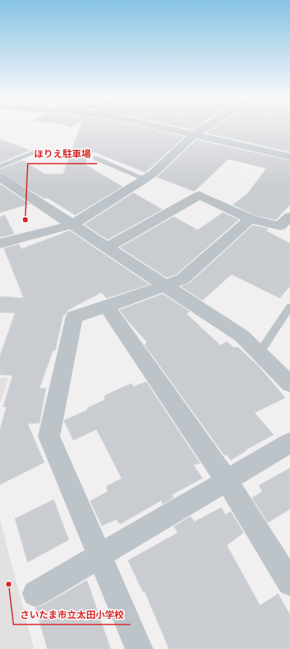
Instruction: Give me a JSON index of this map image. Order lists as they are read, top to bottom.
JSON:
{
  "places": ["ほりえ駐車場", "さいたま市立太田小学校"]
}
